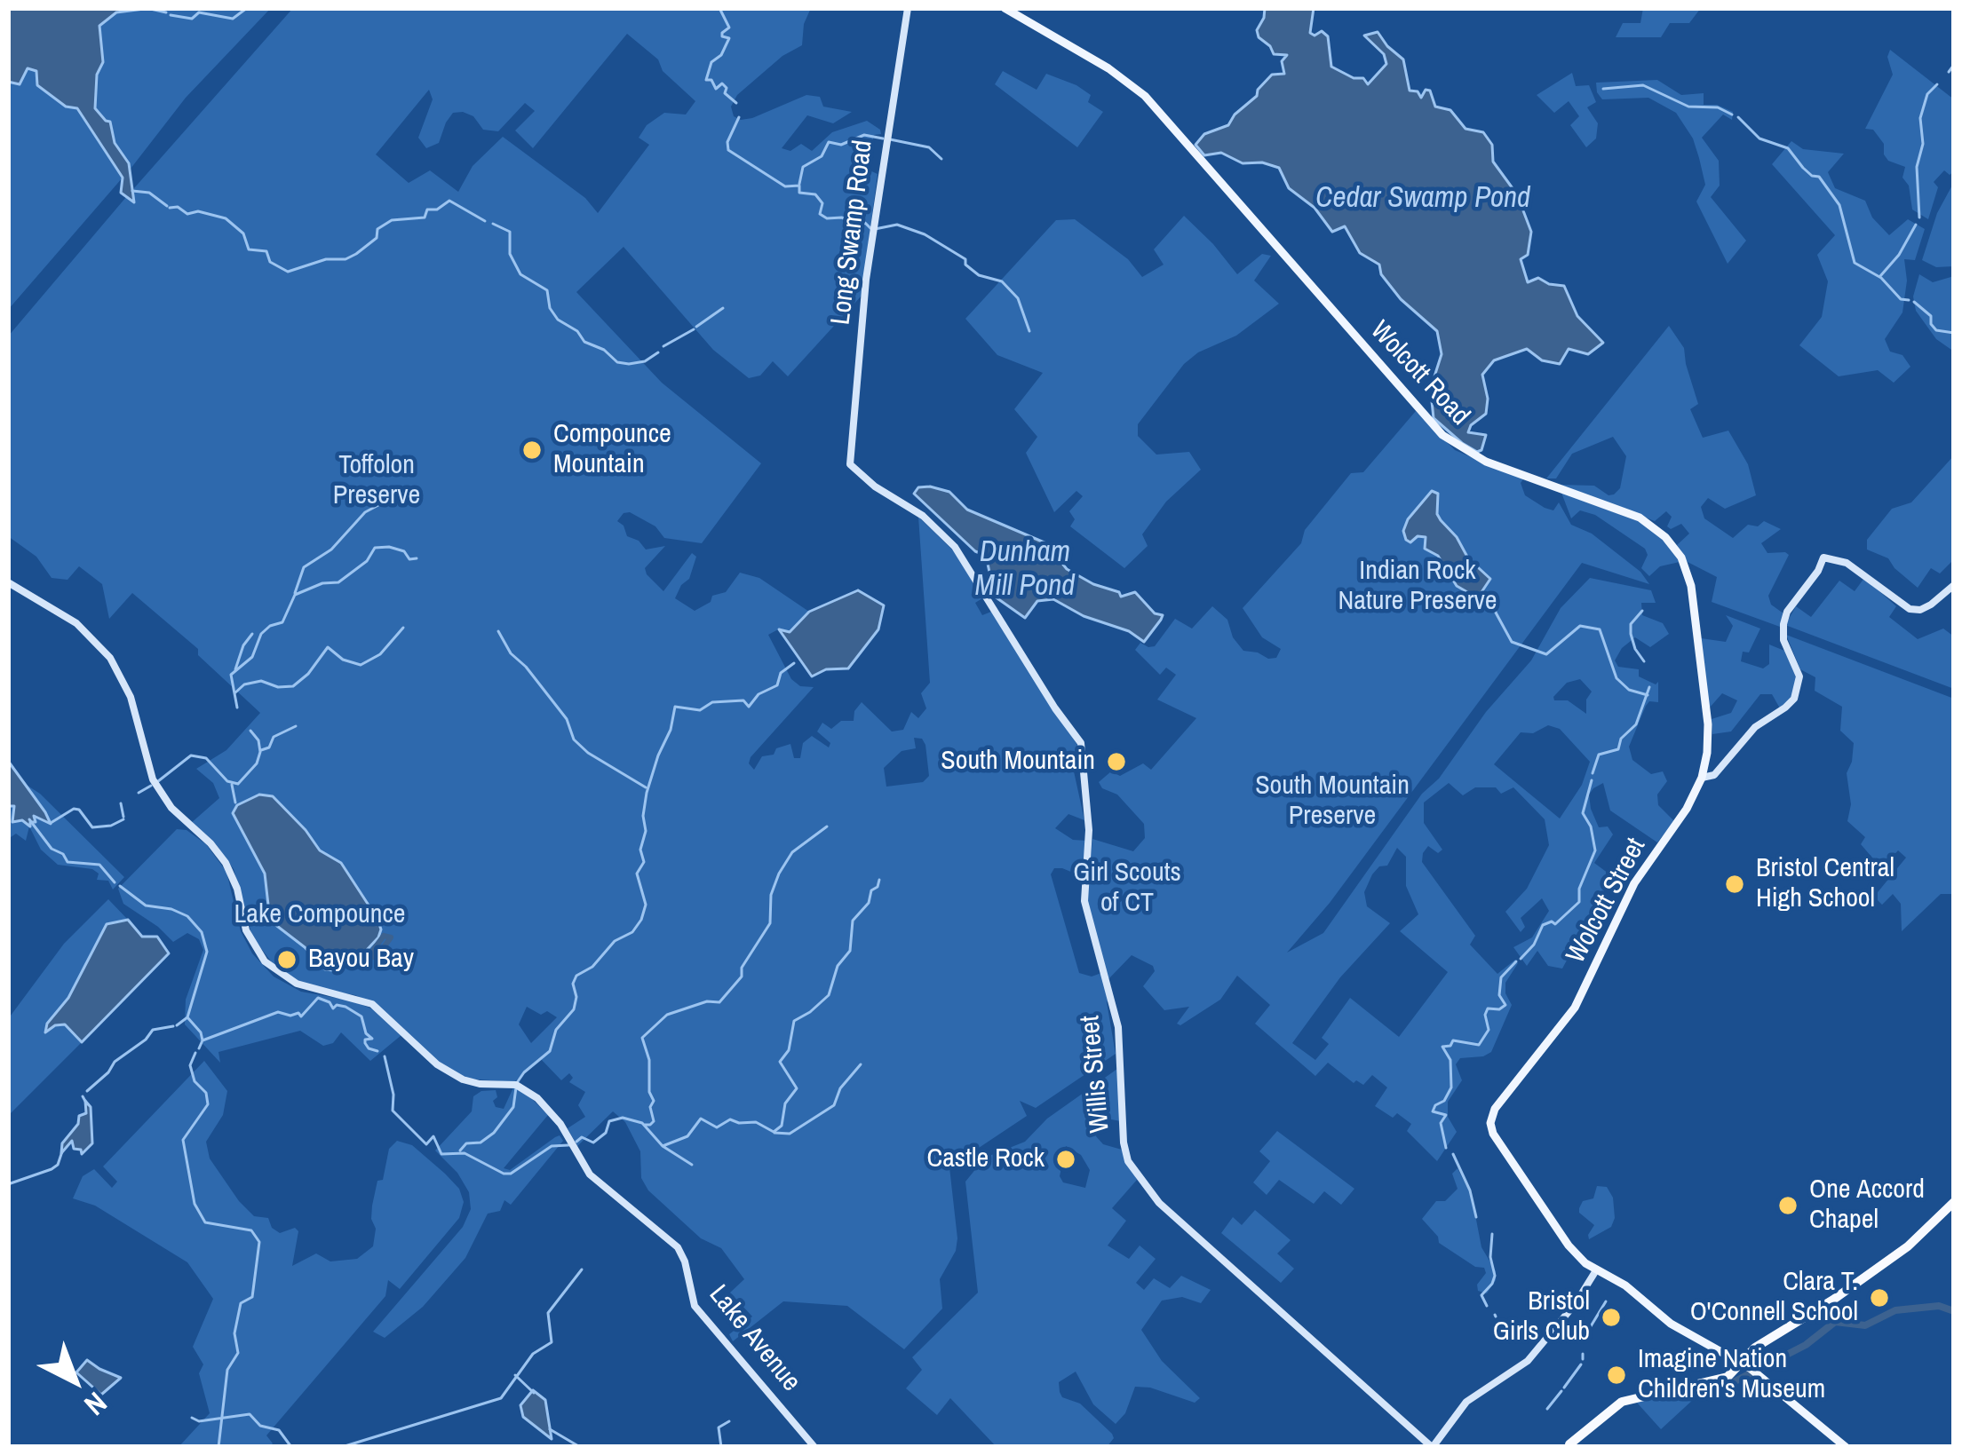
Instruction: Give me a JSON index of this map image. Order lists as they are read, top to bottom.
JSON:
{
  "streets": {
    "main road": [
      "Long Swamp Road",
      "Wolcott Road",
      "Wolcott Street",
      "Willis Street",
      "Lake Avenue"
    ]
  },
  "crossings": [
    ["Long Swamp Road", "Willis Street"],
    ["Wolcott Road", "Wolcott Street"]
  ],
  "water": ["Cedar Swamp Pond", "Dunham Mill Pond"],
  "parks": [
    "Toffolon Preserve",
    "Indian Rock Nature Preserve",
    "South Mountain Preserve",
    "Girl Scouts of CT",
    "Lake Compounce"
  ],
  "places": [
    "Compounce Mountain",
    "South Mountain",
    "Bristol Central High School",
    "Bayou Bay",
    "Castle Rock",
    "One Accord Chapel",
    "Clara T. O'Connell School",
    "Bristol Girls Club",
    "Imagine Nation Children's Museum"
  ],
  "north": "bottom right"
}
